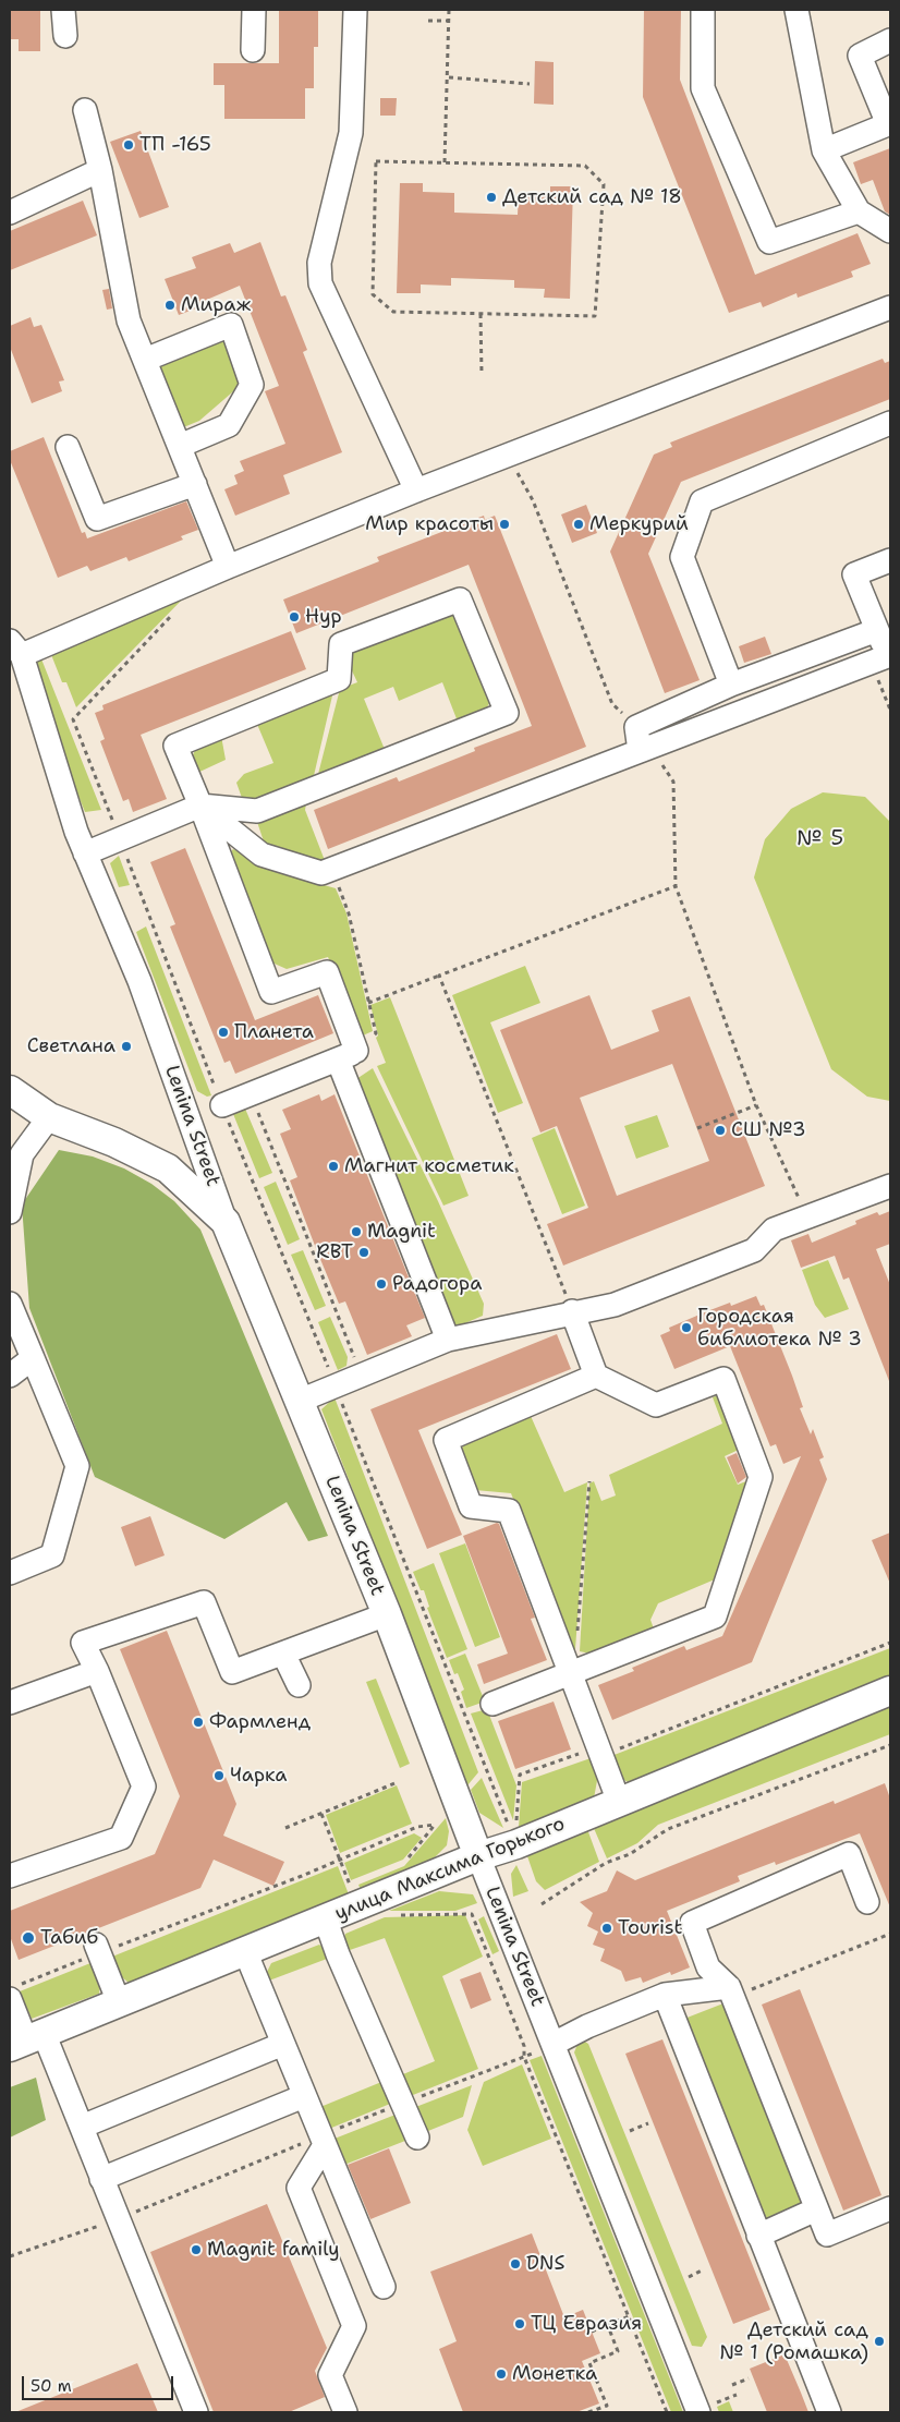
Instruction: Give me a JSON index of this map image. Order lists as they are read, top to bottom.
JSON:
{
  "streets": {
    "main road": ["Lenina Street", "улица Максима Горького"]
  },
  "crossings": [
    ["Lenina Street", "улица Максима Горького"]
  ],
  "districts": ["№ 5"],
  "places": [
    "ТП -165",
    "Детский сад № 18",
    "Мираж",
    "Мир красоты",
    "Меркурий",
    "Нур",
    "Планета",
    "Светлана",
    "СШ №3",
    "Магнит косметик",
    "Magnit",
    "RBT",
    "Радогора",
    "Городская библиотека № 3",
    "Фармленд",
    "Чарка",
    "Tourist",
    "Табиб",
    "Magnit family",
    "DNS",
    "ТЦ Евразия",
    "Детский сад № 1 (Ромашка)",
    "Монетка"
  ],
  "scale_bar": "50 m"
}
